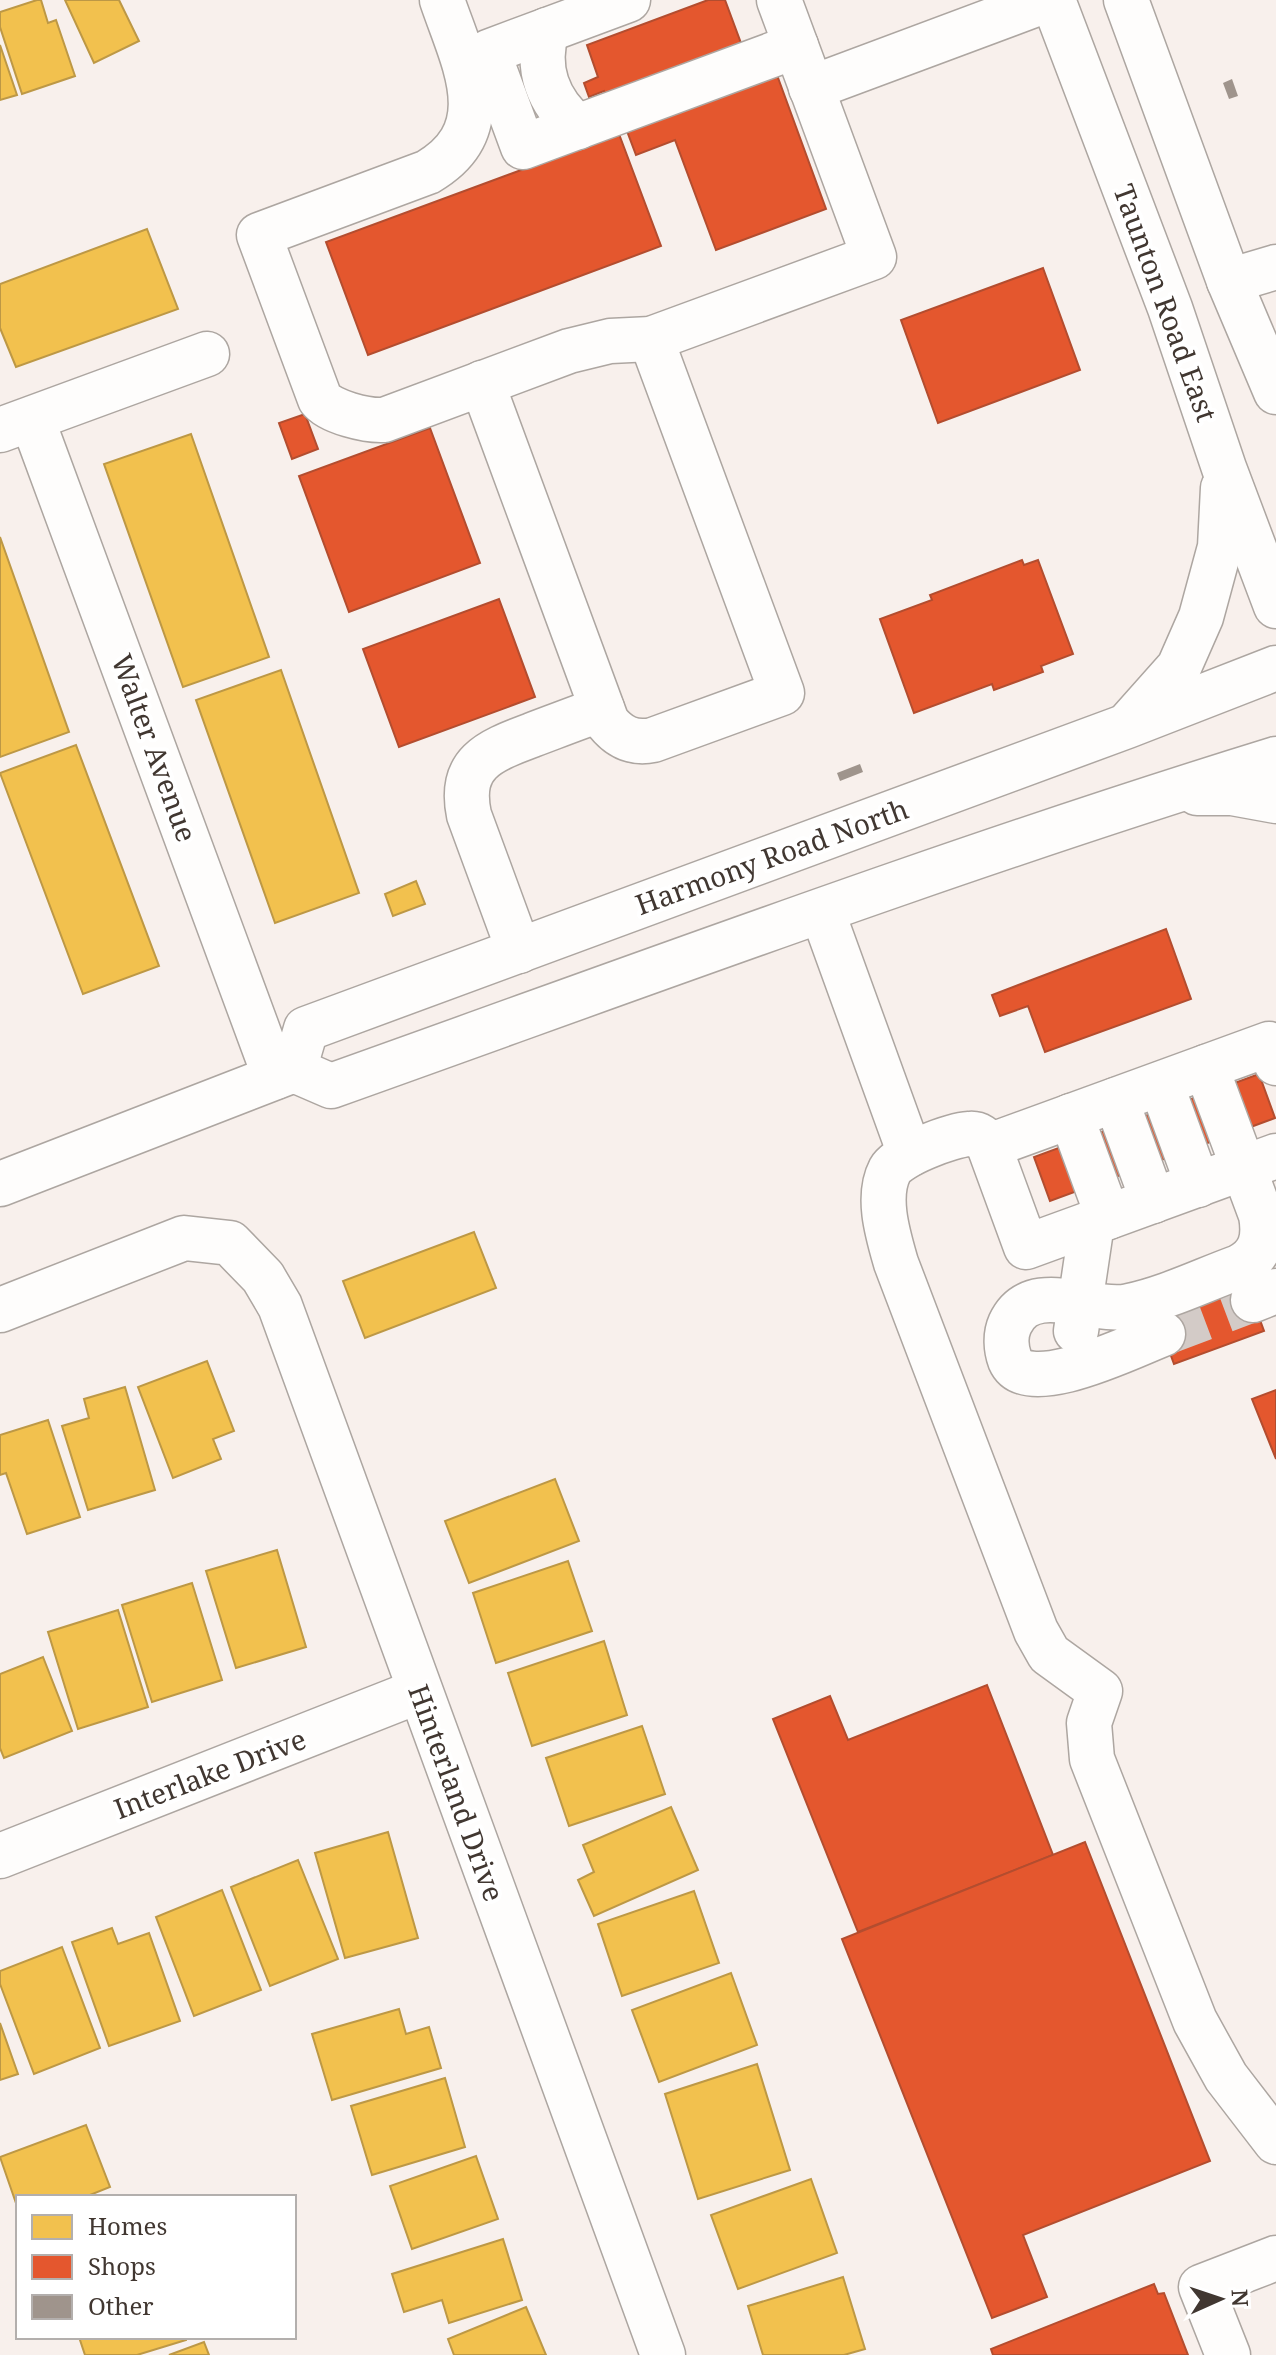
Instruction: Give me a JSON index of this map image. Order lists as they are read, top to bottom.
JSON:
{
  "streets": {
    "main road": [
      "Taunton Road East",
      "Walter Avenue",
      "Harmony Road North",
      "Interlake Drive",
      "Hinterland Drive"
    ]
  },
  "crossings": [
    ["Walter Avenue", "Harmony Road North"],
    ["Interlake Drive", "Hinterland Drive"]
  ],
  "legend": ["Homes", "Shops", "Other"],
  "north": "right"
}
